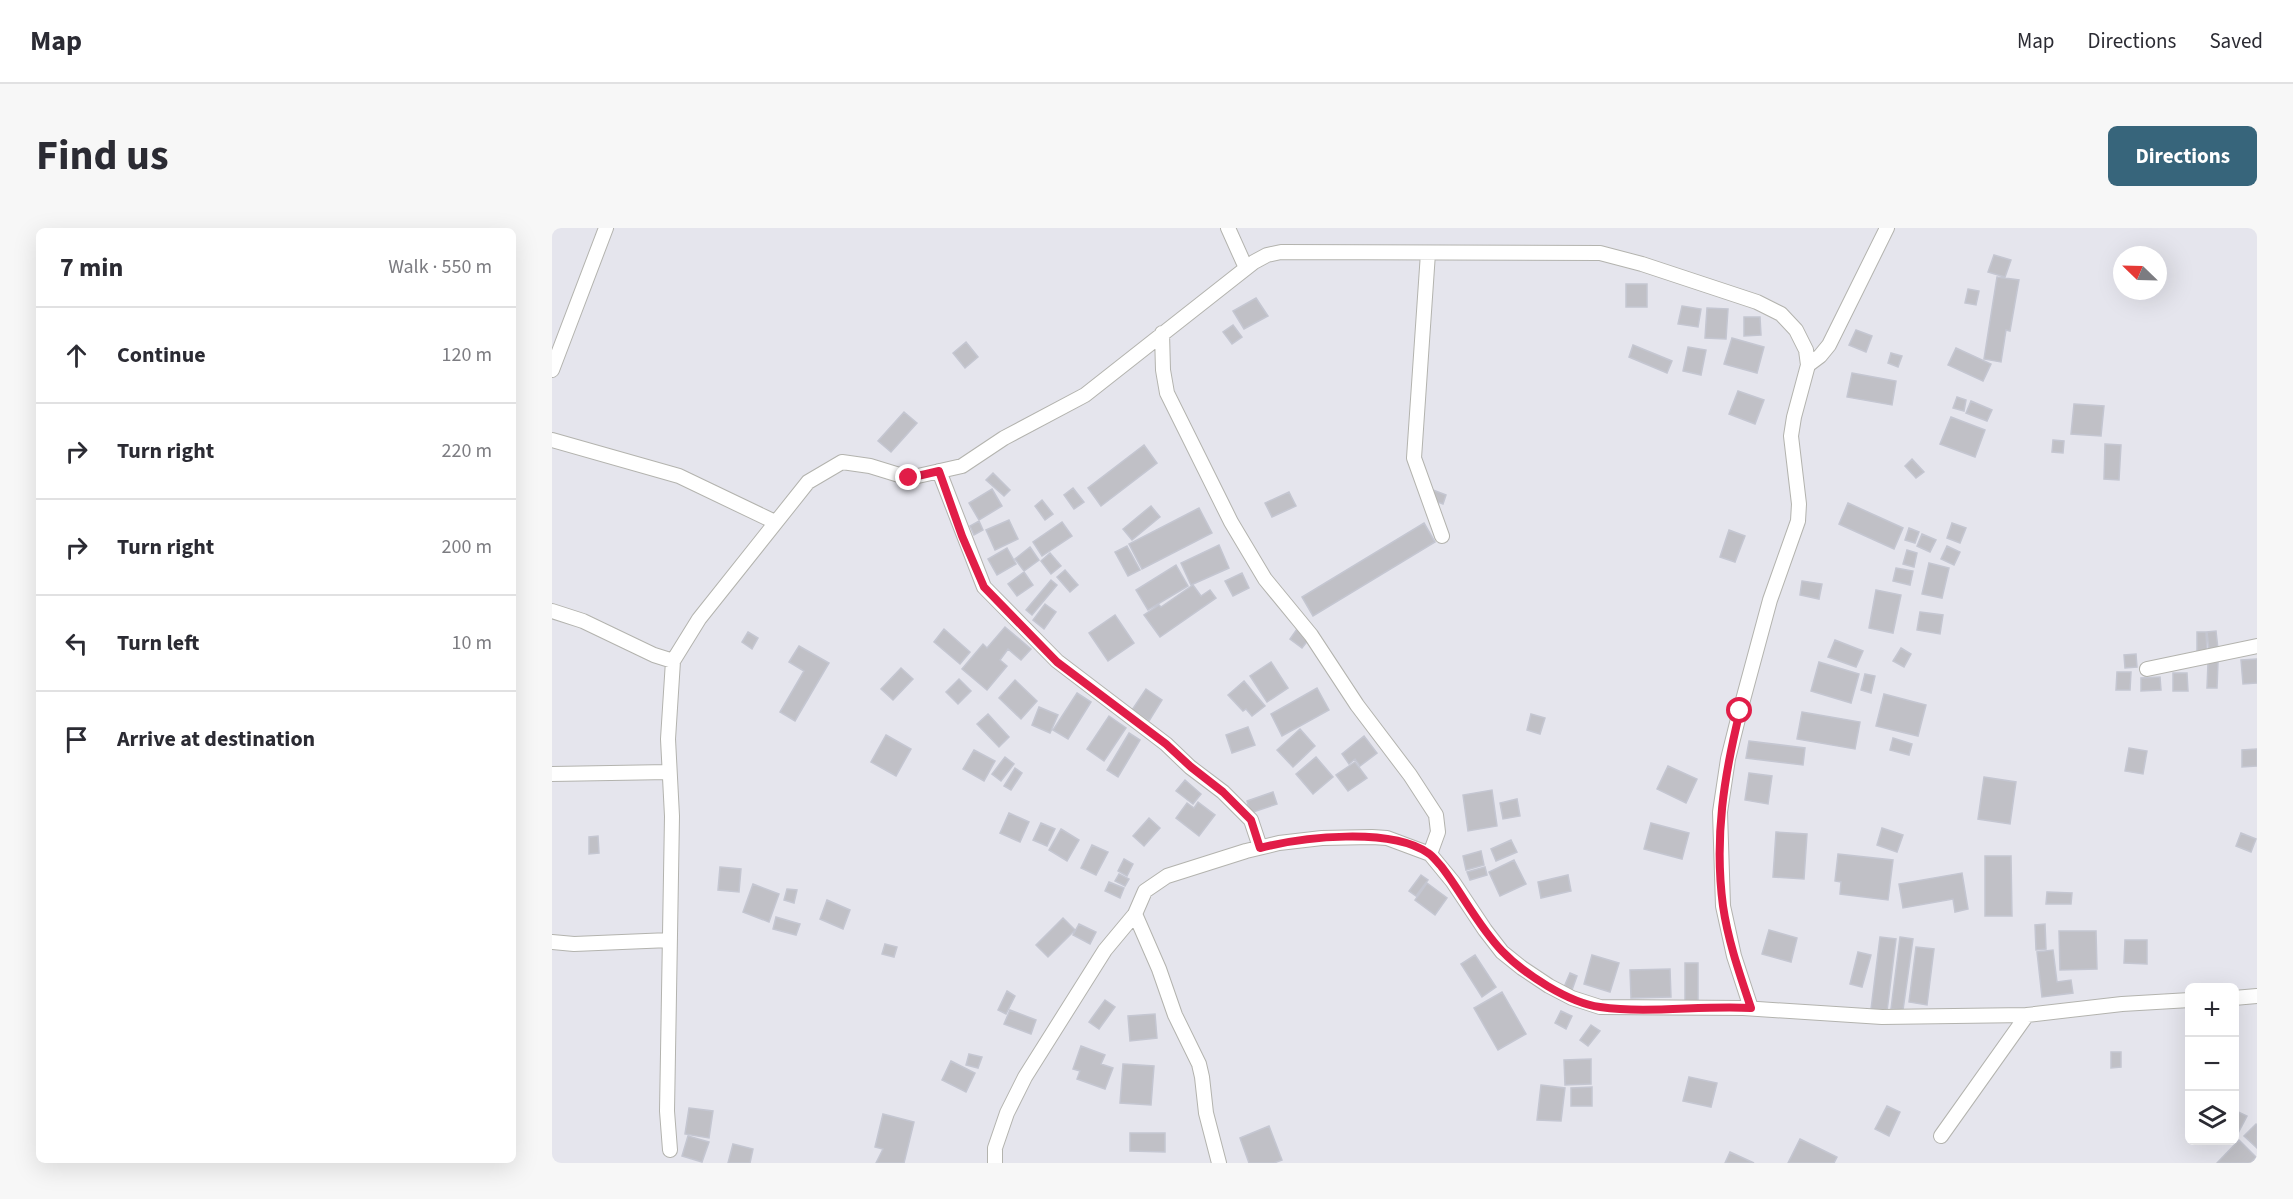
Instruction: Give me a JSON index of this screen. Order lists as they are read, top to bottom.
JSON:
{
  "north": "top left",
  "page": {
    "header": "Map",
    "nav": ["Map", "Directions", "Saved"],
    "title": "Find us",
    "buttons": "Directions",
    "heading": ["7 min", "Walk · 550 m"],
    "list": [
      ["Continue", "120 m"],
      ["Turn right", "220 m"],
      ["Turn right", "200 m"],
      ["Turn left", "10 m"],
      "Arrive at destination"
    ],
    "map_buttons": ["+", "−"]
  }
}
